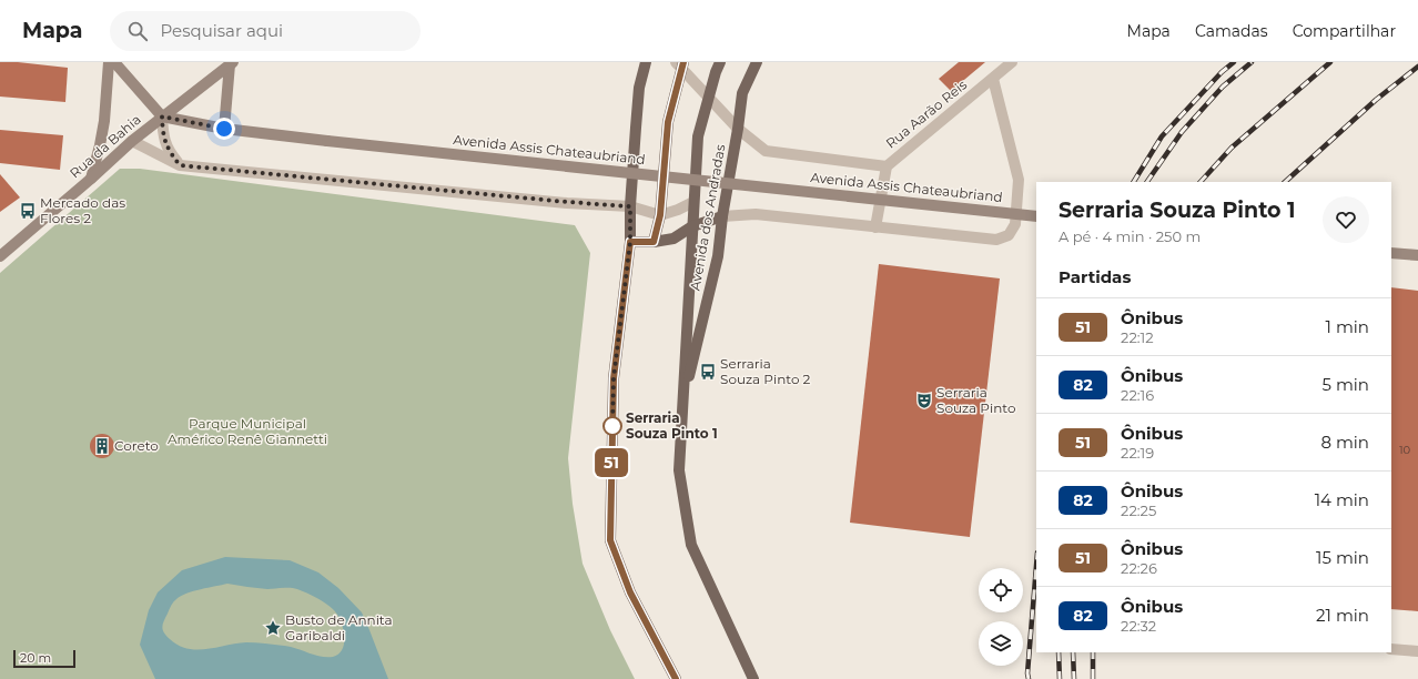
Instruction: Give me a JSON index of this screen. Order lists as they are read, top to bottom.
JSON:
{
  "streets": {
    "main road": ["Avenida dos Andradas"],
    "street": ["Rua Aarão Reis", "Rua da Bahia", "Avenida Assis Chateaubriand"]
  },
  "crossings": [
    ["Rua Aarão Reis", "Avenida Assis Chateaubriand"],
    ["Rua da Bahia", "Avenida Assis Chateaubriand"],
    ["Avenida Assis Chateaubriand", "Avenida dos Andradas"]
  ],
  "parks": ["Parque Municipal Américo Renê Giannetti"],
  "places": {
    "bus stop": ["Mercado das Flores 2", "Serraria Souza Pinto 2"],
    "theatre": ["Serraria Souza Pinto"],
    "other": ["Serraria Souza Pinto 1"],
    "building": ["Coreto"],
    "place": ["Busto de Annita Garibaldi"]
  },
  "lines": ["bus line 51"],
  "house_numbers": ["10"],
  "scale_bar": "20 m",
  "page": {
    "header": "Mapa",
    "search": "Pesquisar aqui",
    "nav": ["Mapa", "Camadas", "Compartilhar"],
    "on_map": "51",
    "heading": [
      ["Serraria Souza Pinto 1", "A pé · 4 min · 250 m"],
      "Partidas"
    ],
    "list": [
      {
        "mark": "51",
        "name": "Ônibus",
        "note": "22:12",
        "value": "1 min"
      },
      {
        "mark": "82",
        "name": "Ônibus",
        "note": "22:16",
        "value": "5 min"
      },
      {
        "mark": "51",
        "name": "Ônibus",
        "note": "22:19",
        "value": "8 min"
      },
      {
        "mark": "82",
        "name": "Ônibus",
        "note": "22:25",
        "value": "14 min"
      },
      {
        "mark": "51",
        "name": "Ônibus",
        "note": "22:26",
        "value": "15 min"
      },
      {
        "mark": "82",
        "name": "Ônibus",
        "note": "22:32",
        "value": "21 min"
      }
    ],
    "scale": "20 m"
  }
}
